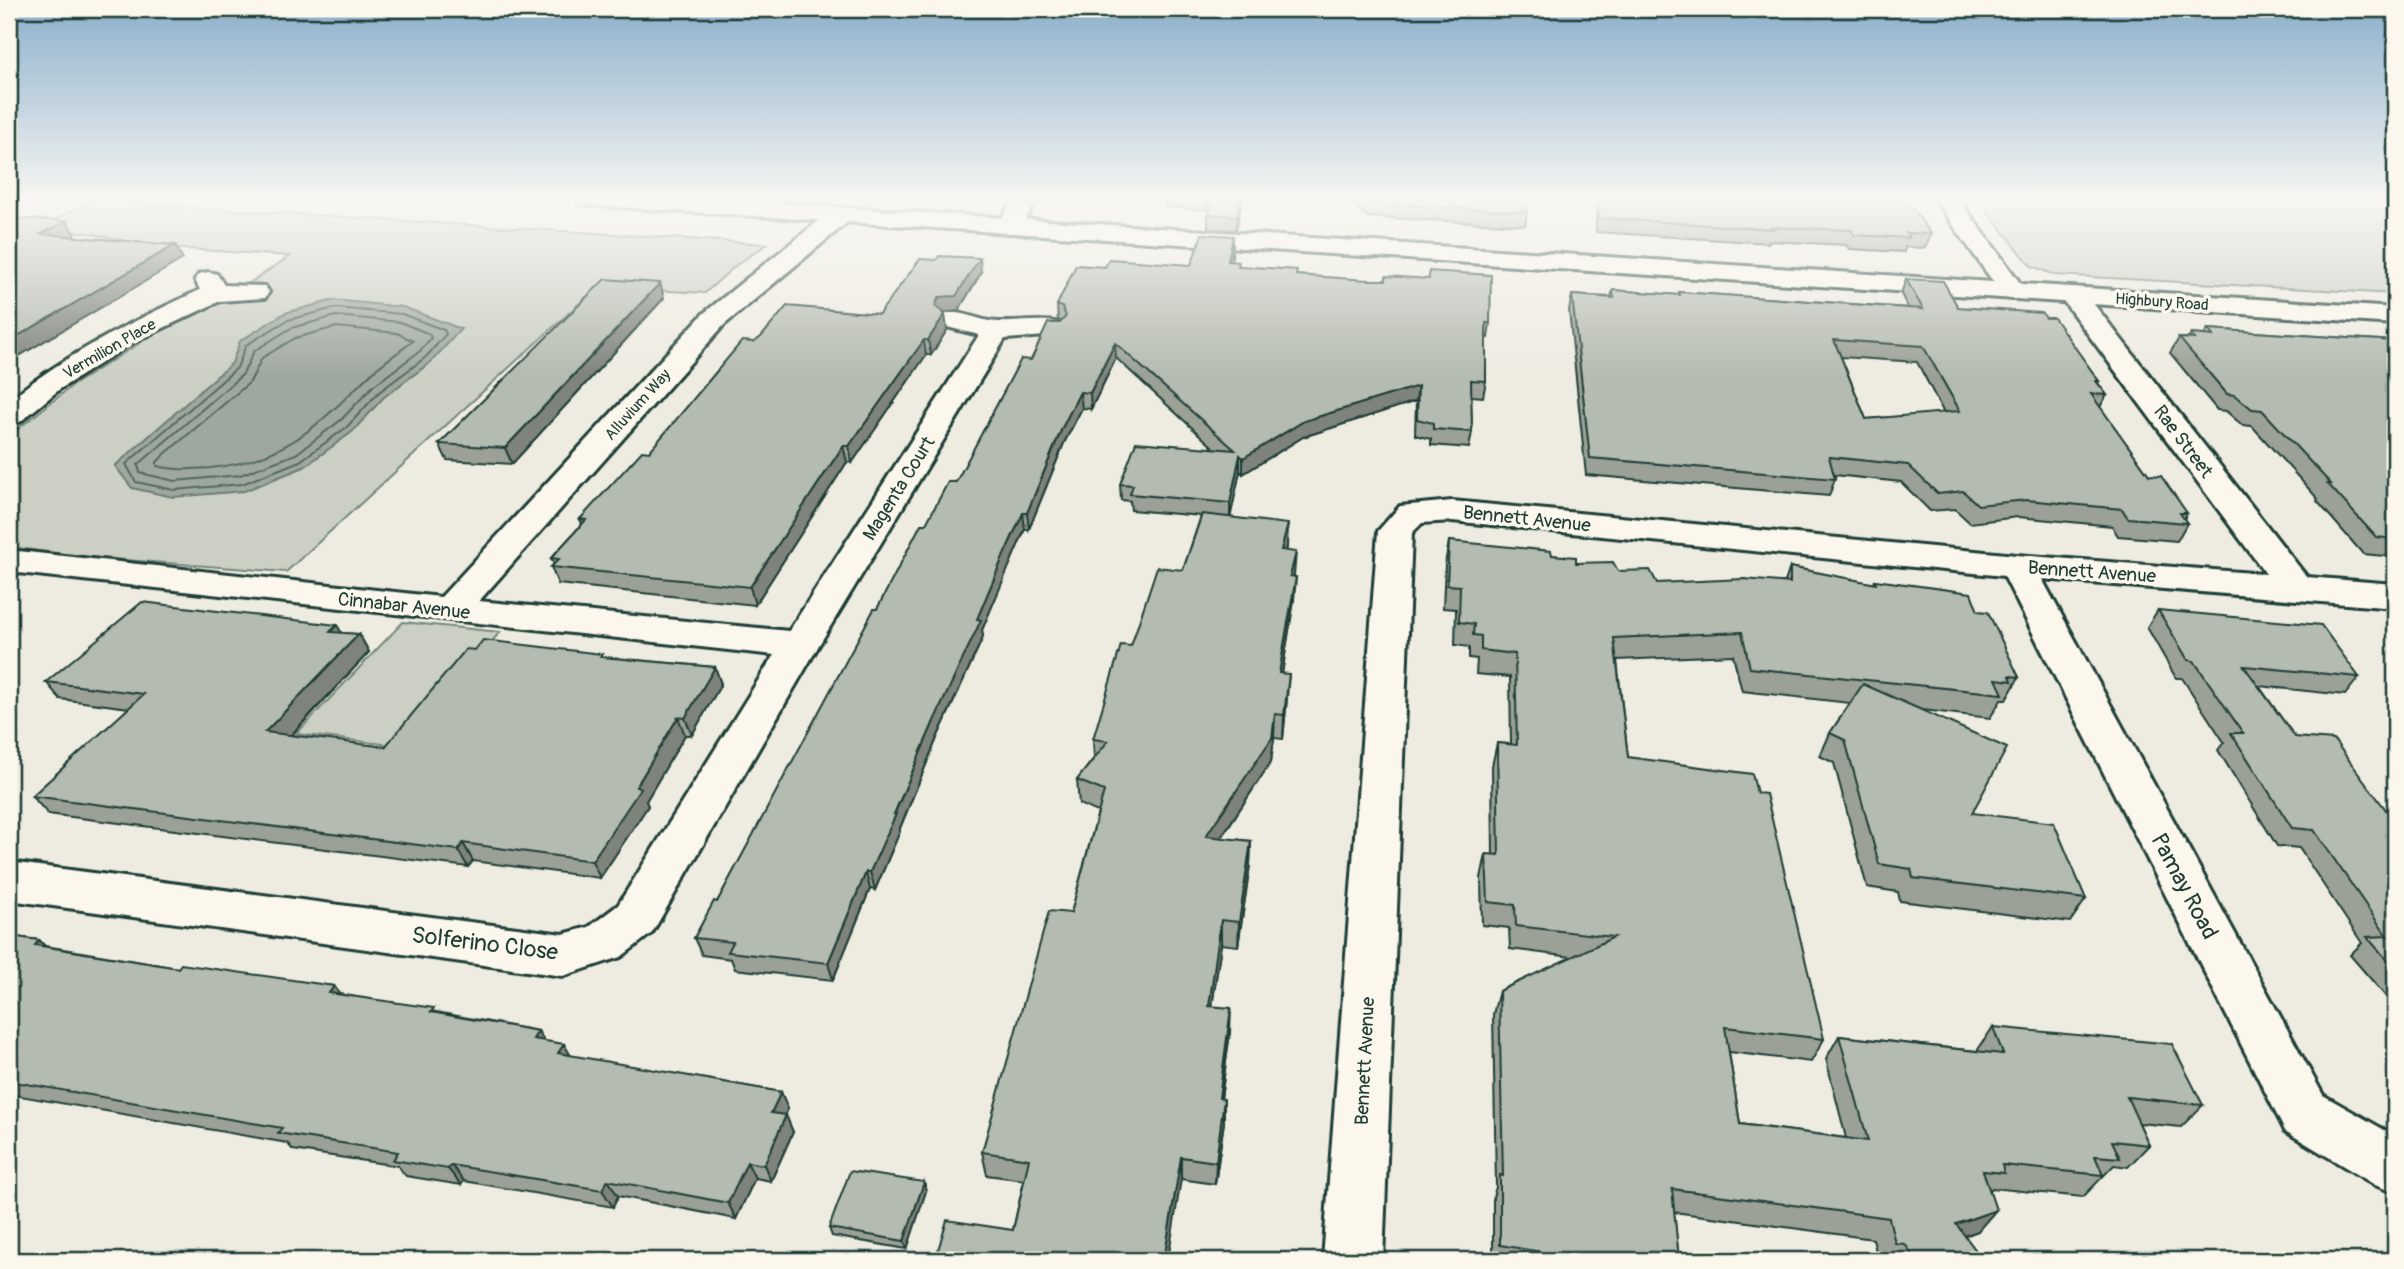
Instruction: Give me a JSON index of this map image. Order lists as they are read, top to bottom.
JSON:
{
  "streets": {
    "street": [
      "Highbury Road",
      "Vermilion Place",
      "Alluvium Way",
      "Rae Street",
      "Magenta Court",
      "Bennett Avenue",
      "Cinnabar Avenue",
      "Pamay Road",
      "Solferino Close"
    ]
  },
  "crossings": [
    ["Highbury Road", "Rae Street"],
    ["Alluvium Way", "Cinnabar Avenue"],
    ["Rae Street", "Bennett Avenue"],
    ["Magenta Court", "Cinnabar Avenue"],
    ["Magenta Court", "Solferino Close"],
    ["Bennett Avenue", "Pamay Road"],
    ["Cinnabar Avenue", "Solferino Close"]
  ]
}
